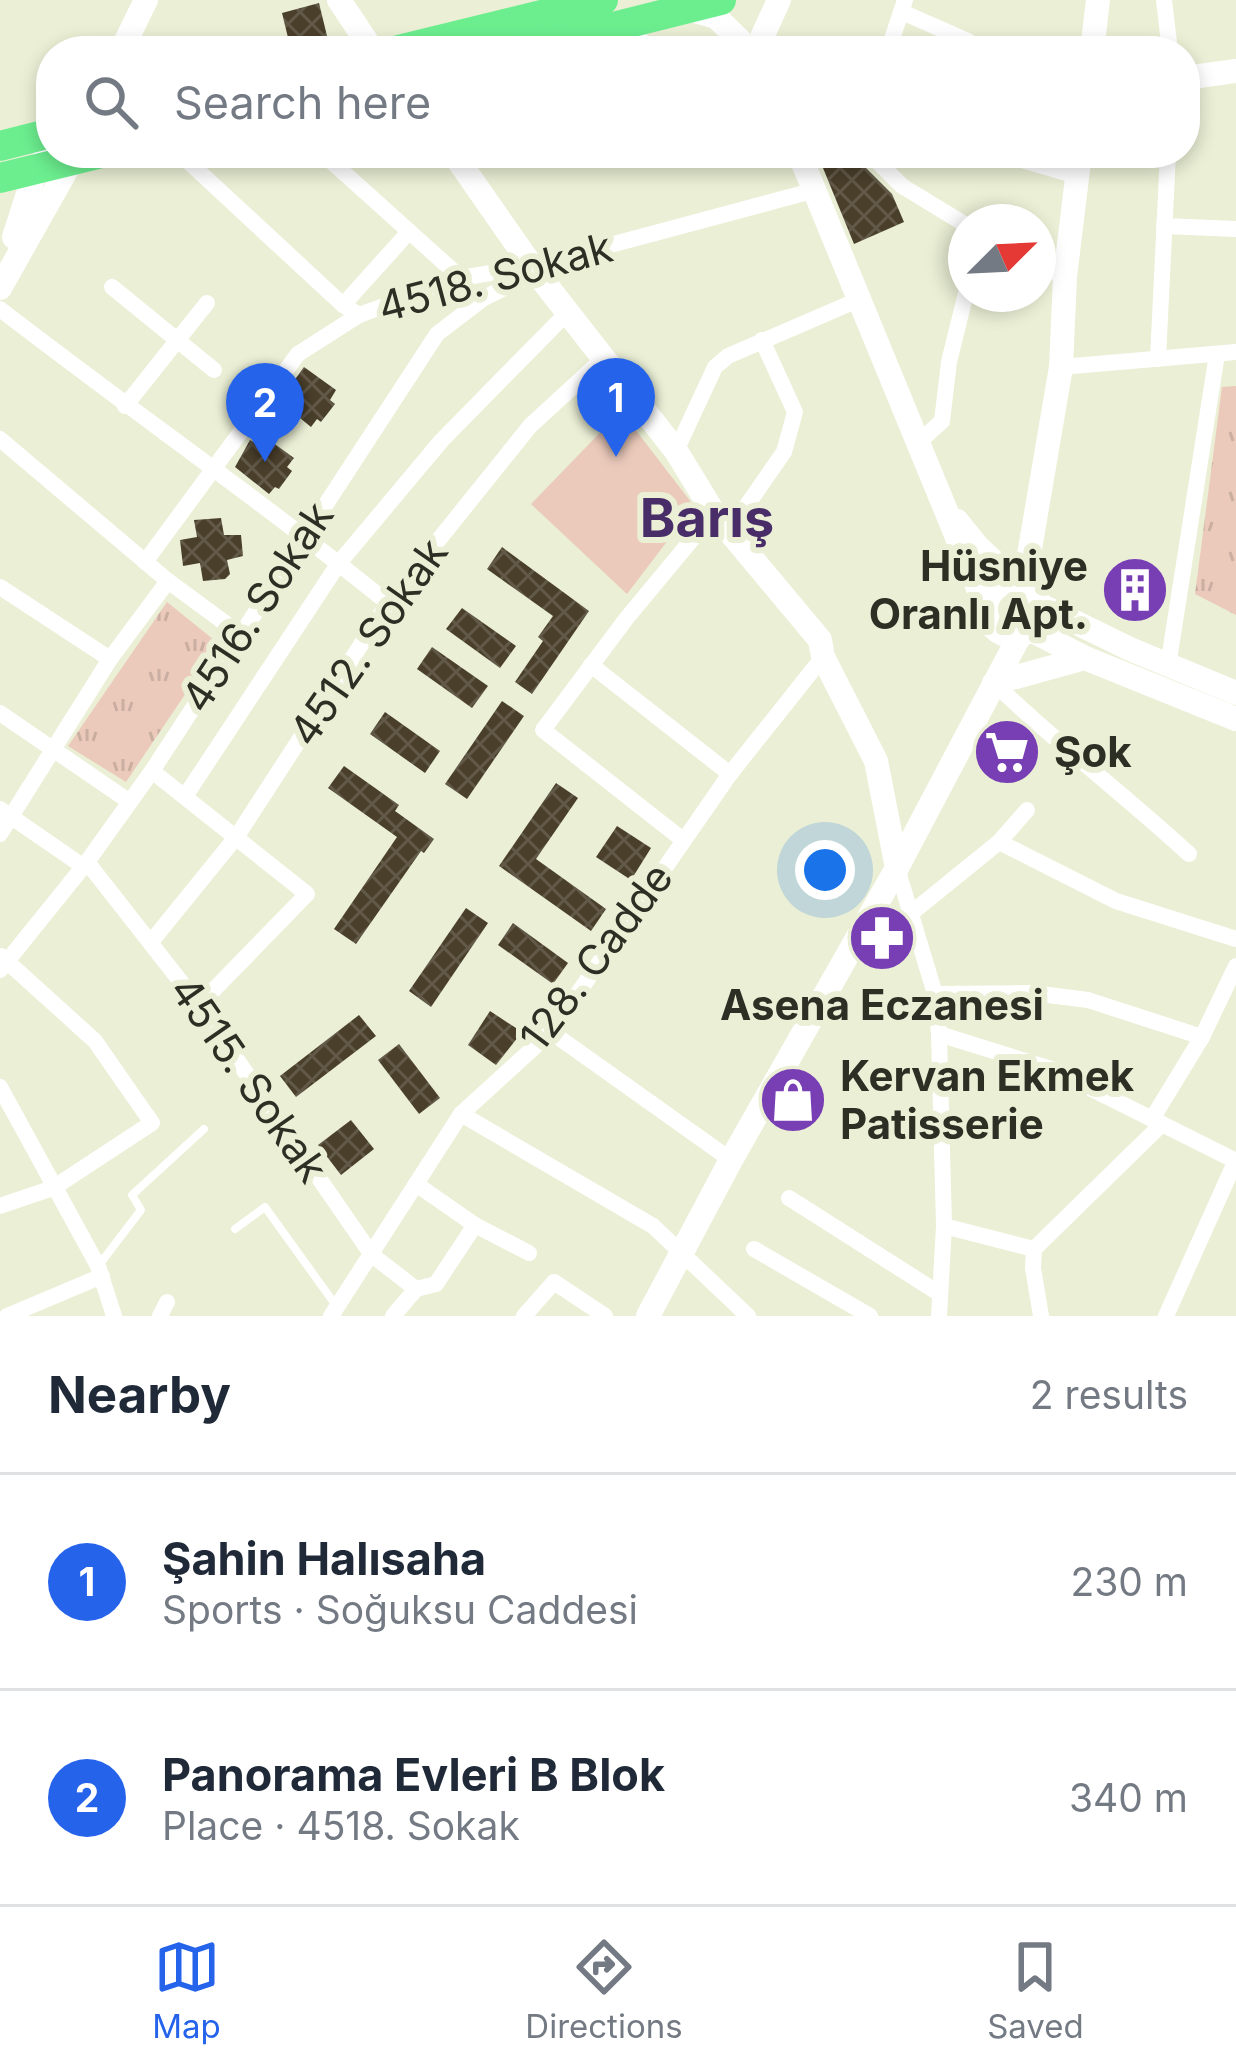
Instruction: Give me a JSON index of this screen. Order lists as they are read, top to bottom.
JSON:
{
  "streets": {
    "street": [
      "4518. Sokak",
      "4516. Sokak",
      "4512. Sokak",
      "128. Cadde",
      "4515. Sokak"
    ]
  },
  "crossings": [
    ["4518. Sokak", "4516. Sokak"],
    ["4516. Sokak", "4515. Sokak"],
    ["4512. Sokak", "4515. Sokak"],
    ["128. Cadde", "4515. Sokak"]
  ],
  "districts": ["Barış"],
  "places": {
    "building": ["Hüsniye Oranlı Apt."],
    "supermarket": ["Şok"],
    "pharmacy": ["Asena Eczanesi"],
    "shop": ["Kervan Ekmek Patisserie"]
  },
  "north": "top right",
  "page": {
    "search": "Search here",
    "pins": ["1", "2"],
    "heading": ["Nearby", "2 results"],
    "list": [
      {
        "mark": "1",
        "name": "Şahin Halısaha",
        "note": "Sports · Soğuksu Caddesi",
        "value": "230 m"
      },
      {
        "mark": "2",
        "name": "Panorama Evleri B Blok",
        "note": "Place · 4518. Sokak",
        "value": "340 m"
      }
    ],
    "nav": ["Map", "Directions", "Saved"]
  }
}
